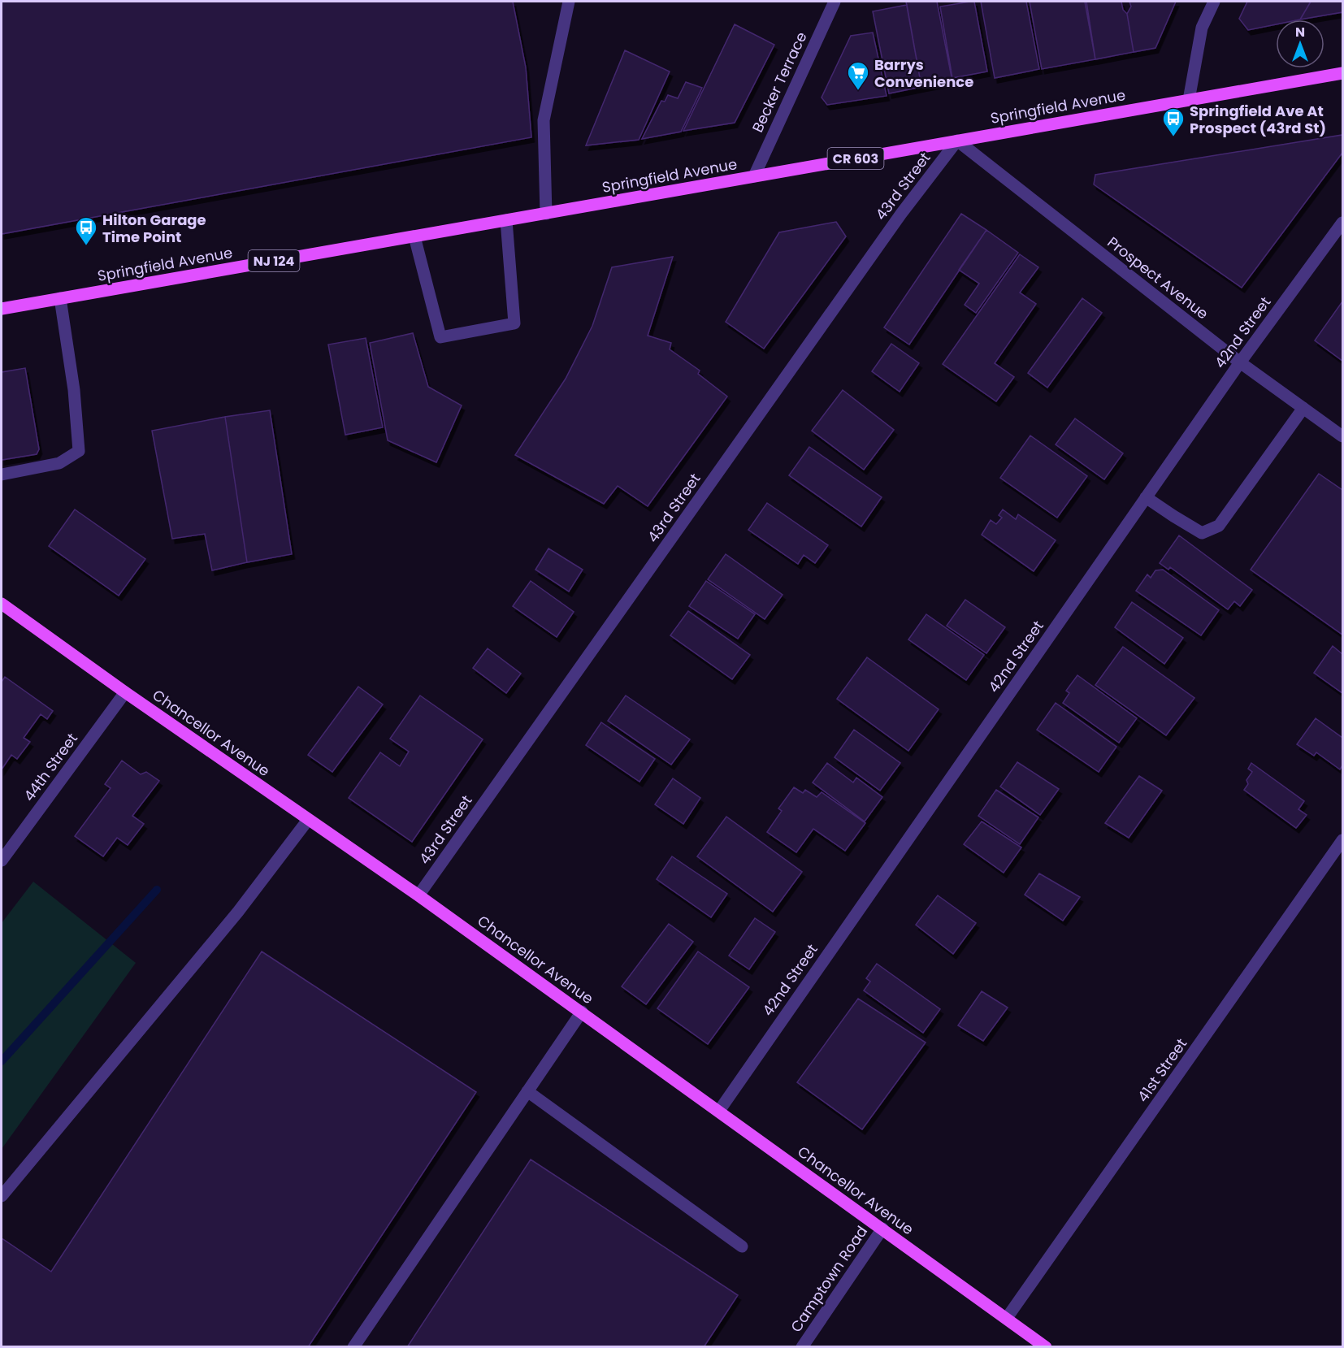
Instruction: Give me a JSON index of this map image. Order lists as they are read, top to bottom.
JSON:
{
  "streets": {
    "main road": [
      "Springfield Avenue",
      "CR 603",
      "NJ 124",
      "Chancellor Avenue"
    ],
    "street": [
      "Becker Terrace",
      "43rd Street",
      "Prospect Avenue",
      "42nd Street",
      "44th Street",
      "41st Street",
      "Camptown Road"
    ]
  },
  "crossings": [
    ["Becker Terrace", "Springfield Avenue"],
    ["Springfield Avenue", "43rd Street"],
    ["Springfield Avenue", "Prospect Avenue"],
    ["43rd Street", "Prospect Avenue"],
    ["43rd Street", "Chancellor Avenue"],
    ["Prospect Avenue", "42nd Street"],
    ["42nd Street", "Chancellor Avenue"],
    ["Chancellor Avenue", "44th Street"],
    ["Chancellor Avenue", "41st Street"],
    ["Chancellor Avenue", "Camptown Road"]
  ],
  "places": {
    "supermarket": ["Barrys Convenience"],
    "bus stop": ["Springfield Ave At Prospect (43rd St)", "Hilton Garage Time Point"]
  },
  "north": "top"
}
